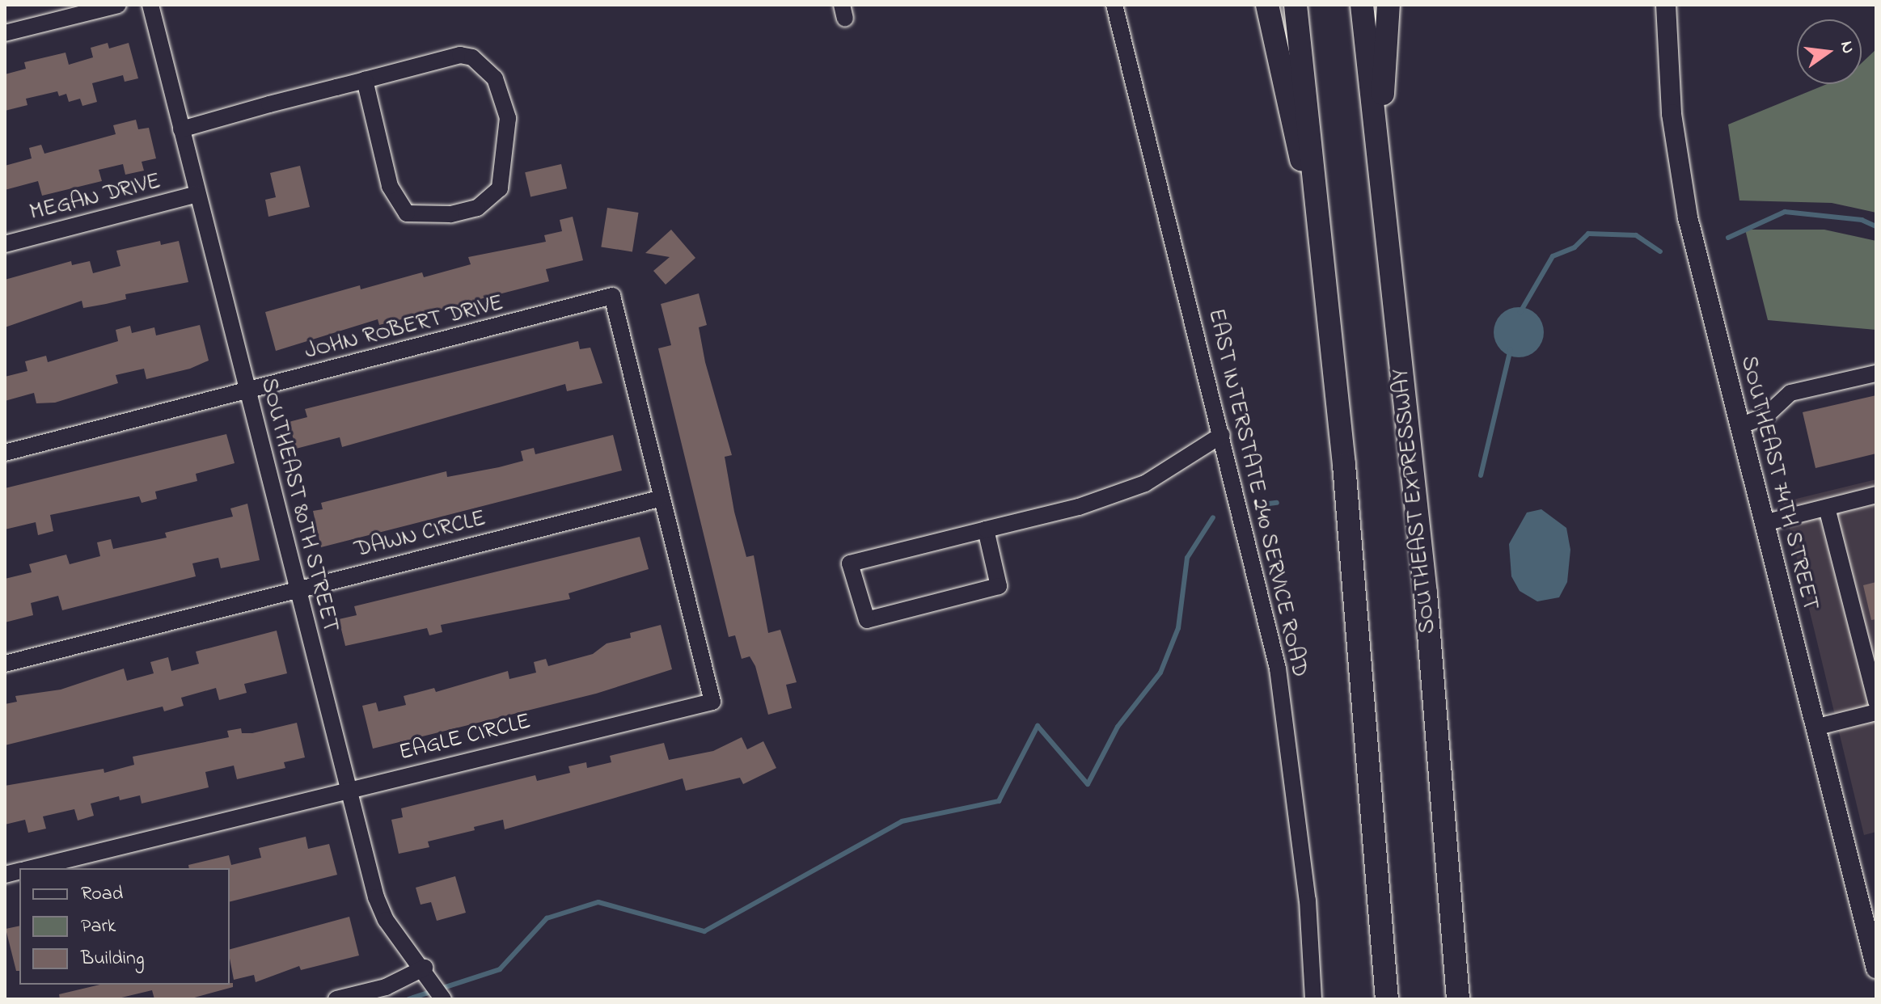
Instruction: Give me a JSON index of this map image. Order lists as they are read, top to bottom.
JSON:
{
  "streets": {
    "highway": ["SOUTHEAST EXPRESSWAY"],
    "main road": ["SOUTHEAST 74TH STREET"],
    "street": [
      "MEGAN DRIVE",
      "JOHN ROBERT DRIVE",
      "EAST INTERSTATE 240 SERVICE ROAD",
      "SOUTHEAST 80TH STREET",
      "DAWN CIRCLE",
      "EAGLE CIRCLE"
    ]
  },
  "crossings": [
    ["MEGAN DRIVE", "SOUTHEAST 80TH STREET"],
    ["JOHN ROBERT DRIVE", "SOUTHEAST 80TH STREET"],
    ["JOHN ROBERT DRIVE", "DAWN CIRCLE"],
    ["JOHN ROBERT DRIVE", "EAGLE CIRCLE"],
    ["SOUTHEAST 80TH STREET", "DAWN CIRCLE"],
    ["SOUTHEAST 80TH STREET", "EAGLE CIRCLE"],
    ["DAWN CIRCLE", "EAGLE CIRCLE"]
  ],
  "legend": ["Road", "Park", "Building"],
  "north": "right"
}
